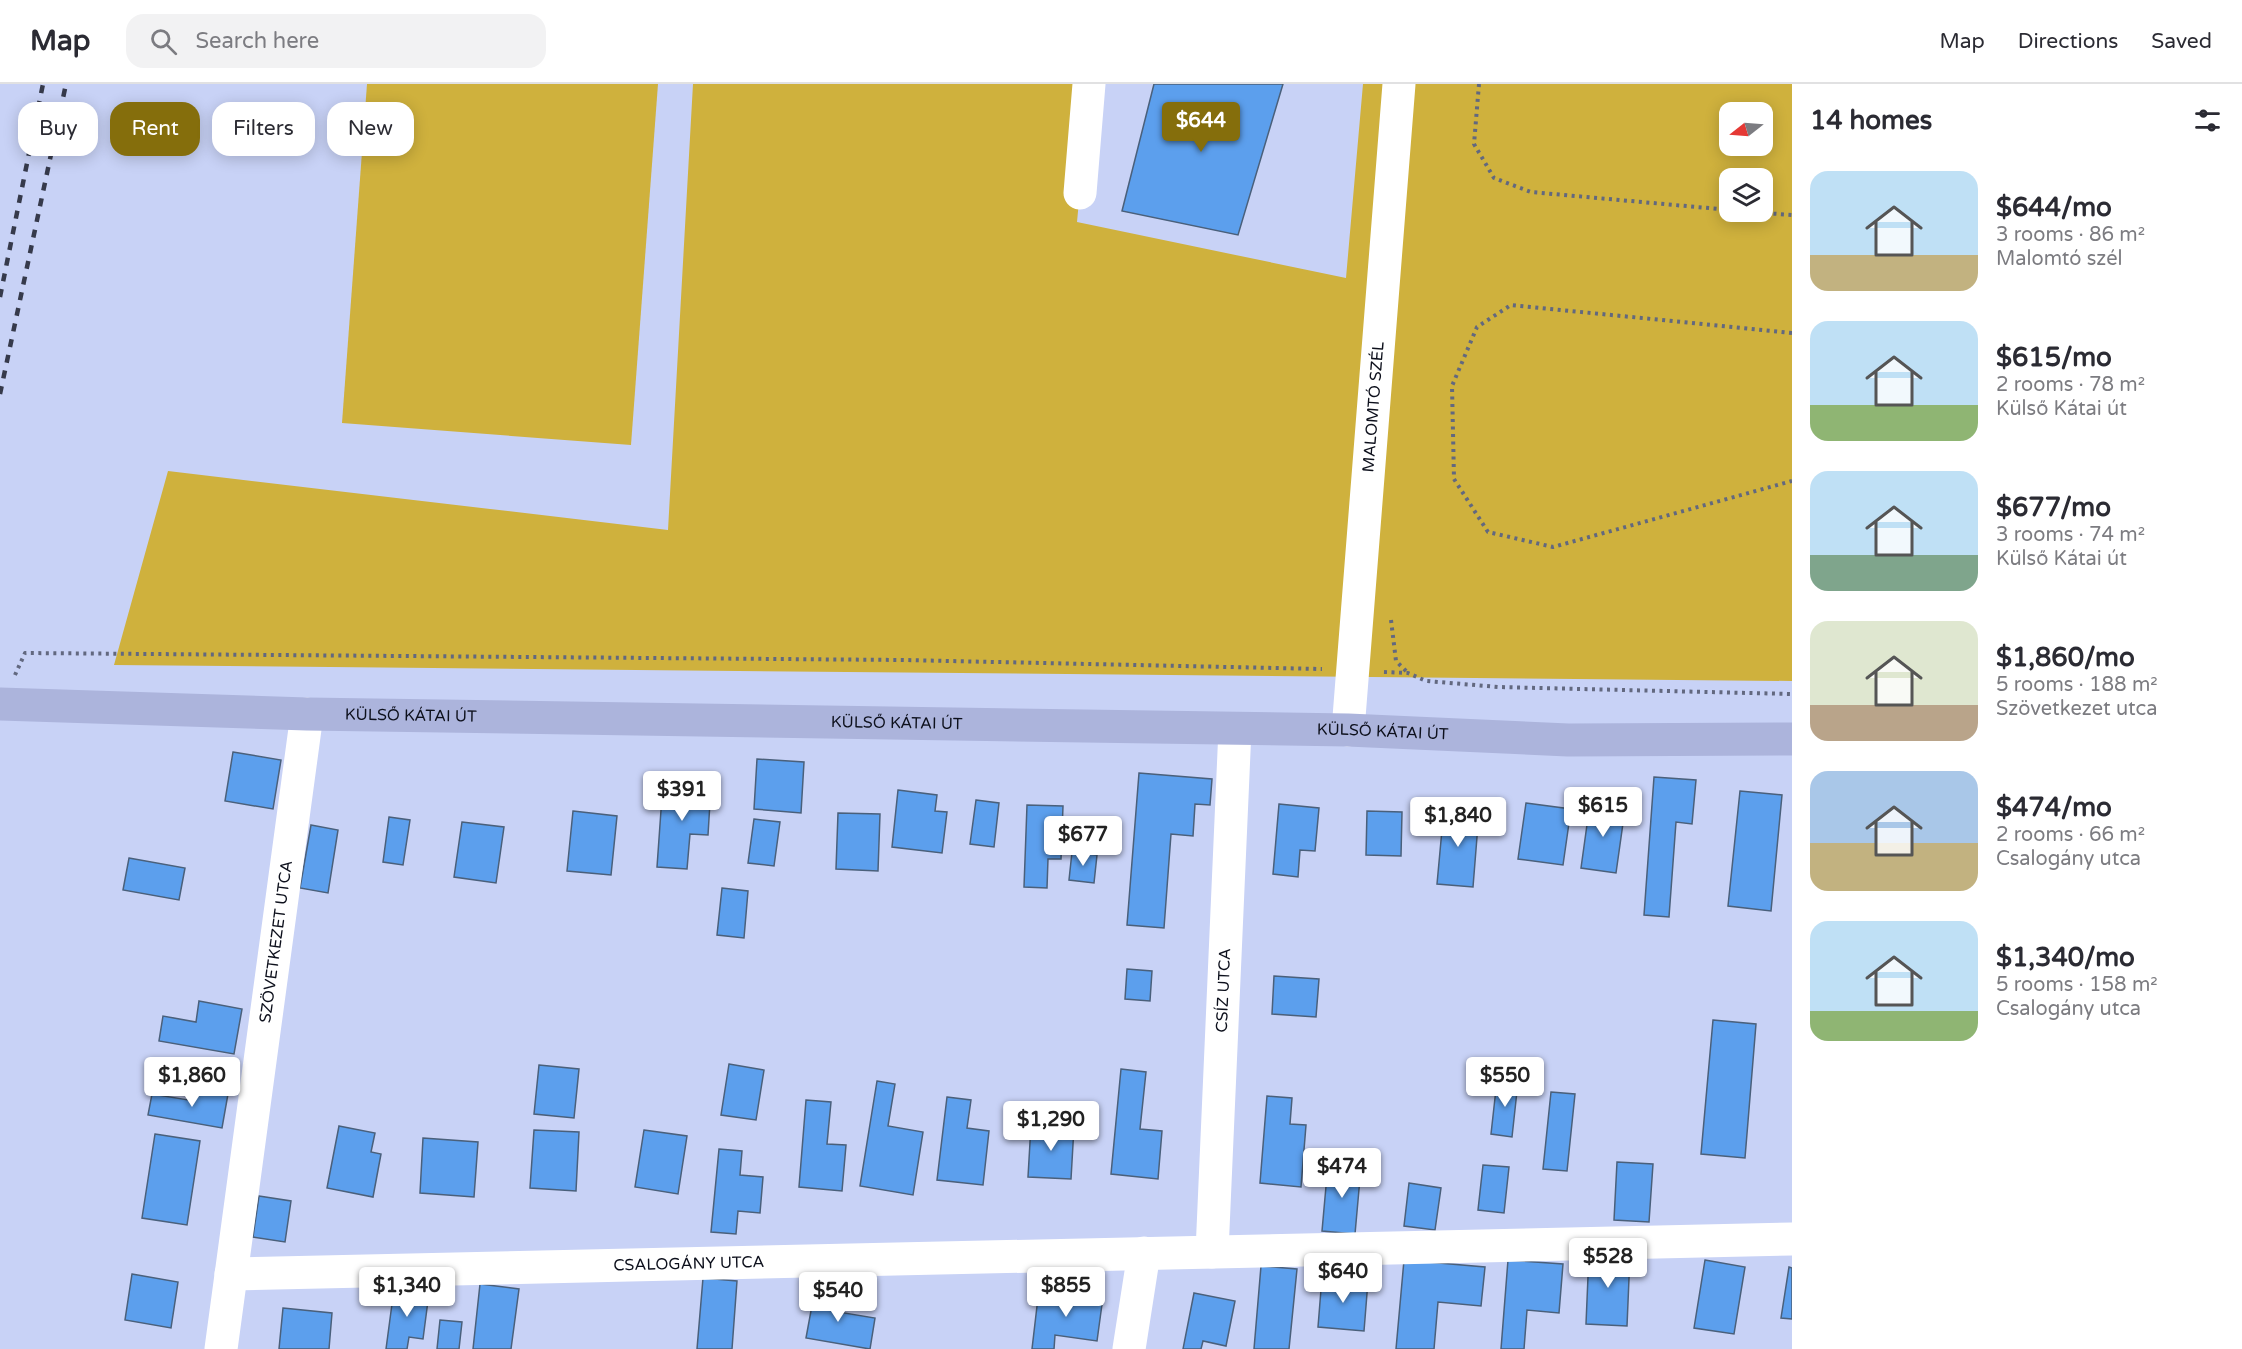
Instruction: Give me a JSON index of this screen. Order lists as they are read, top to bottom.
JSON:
{
  "streets": {
    "main road": ["KÜLSŐ KÁTAI ÚT"],
    "street": [
      "MALOMTÓ SZÉL",
      "SZÖVETKEZET UTCA",
      "CSÍZ UTCA",
      "CSALOGÁNY UTCA"
    ]
  },
  "crossings": [
    ["MALOMTÓ SZÉL", "KÜLSŐ KÁTAI ÚT"],
    ["KÜLSŐ KÁTAI ÚT", "SZÖVETKEZET UTCA"],
    ["KÜLSŐ KÁTAI ÚT", "CSÍZ UTCA"],
    ["SZÖVETKEZET UTCA", "CSALOGÁNY UTCA"],
    ["CSÍZ UTCA", "CSALOGÁNY UTCA"]
  ],
  "north": "left",
  "page": {
    "header": "Map",
    "search": "Search here",
    "nav": ["Map", "Directions", "Saved"],
    "heading": "14 homes",
    "price": [
      "$644",
      "$391",
      "$615",
      "$1,840",
      "$677",
      "$1,860",
      "$550",
      "$1,290",
      "$474",
      "$528",
      "$640",
      "$1,340",
      "$855",
      "$540"
    ],
    "chip": [
      "Buy",
      "Rent",
      "Filters",
      "New"
    ],
    "list": [
      {
        "name": "$644/mo",
        "note": "3 rooms · 86 m² · Malomtó szél"
      },
      {
        "name": "$615/mo",
        "note": "2 rooms · 78 m² · Külső Kátai út"
      },
      {
        "name": "$677/mo",
        "note": "3 rooms · 74 m² · Külső Kátai út"
      },
      {
        "name": "$1,860/mo",
        "note": "5 rooms · 188 m² · Szövetkezet utca"
      },
      {
        "name": "$474/mo",
        "note": "2 rooms · 66 m² · Csalogány utca"
      },
      {
        "name": "$1,340/mo",
        "note": "5 rooms · 158 m² · Csalogány utca"
      }
    ]
  }
}
